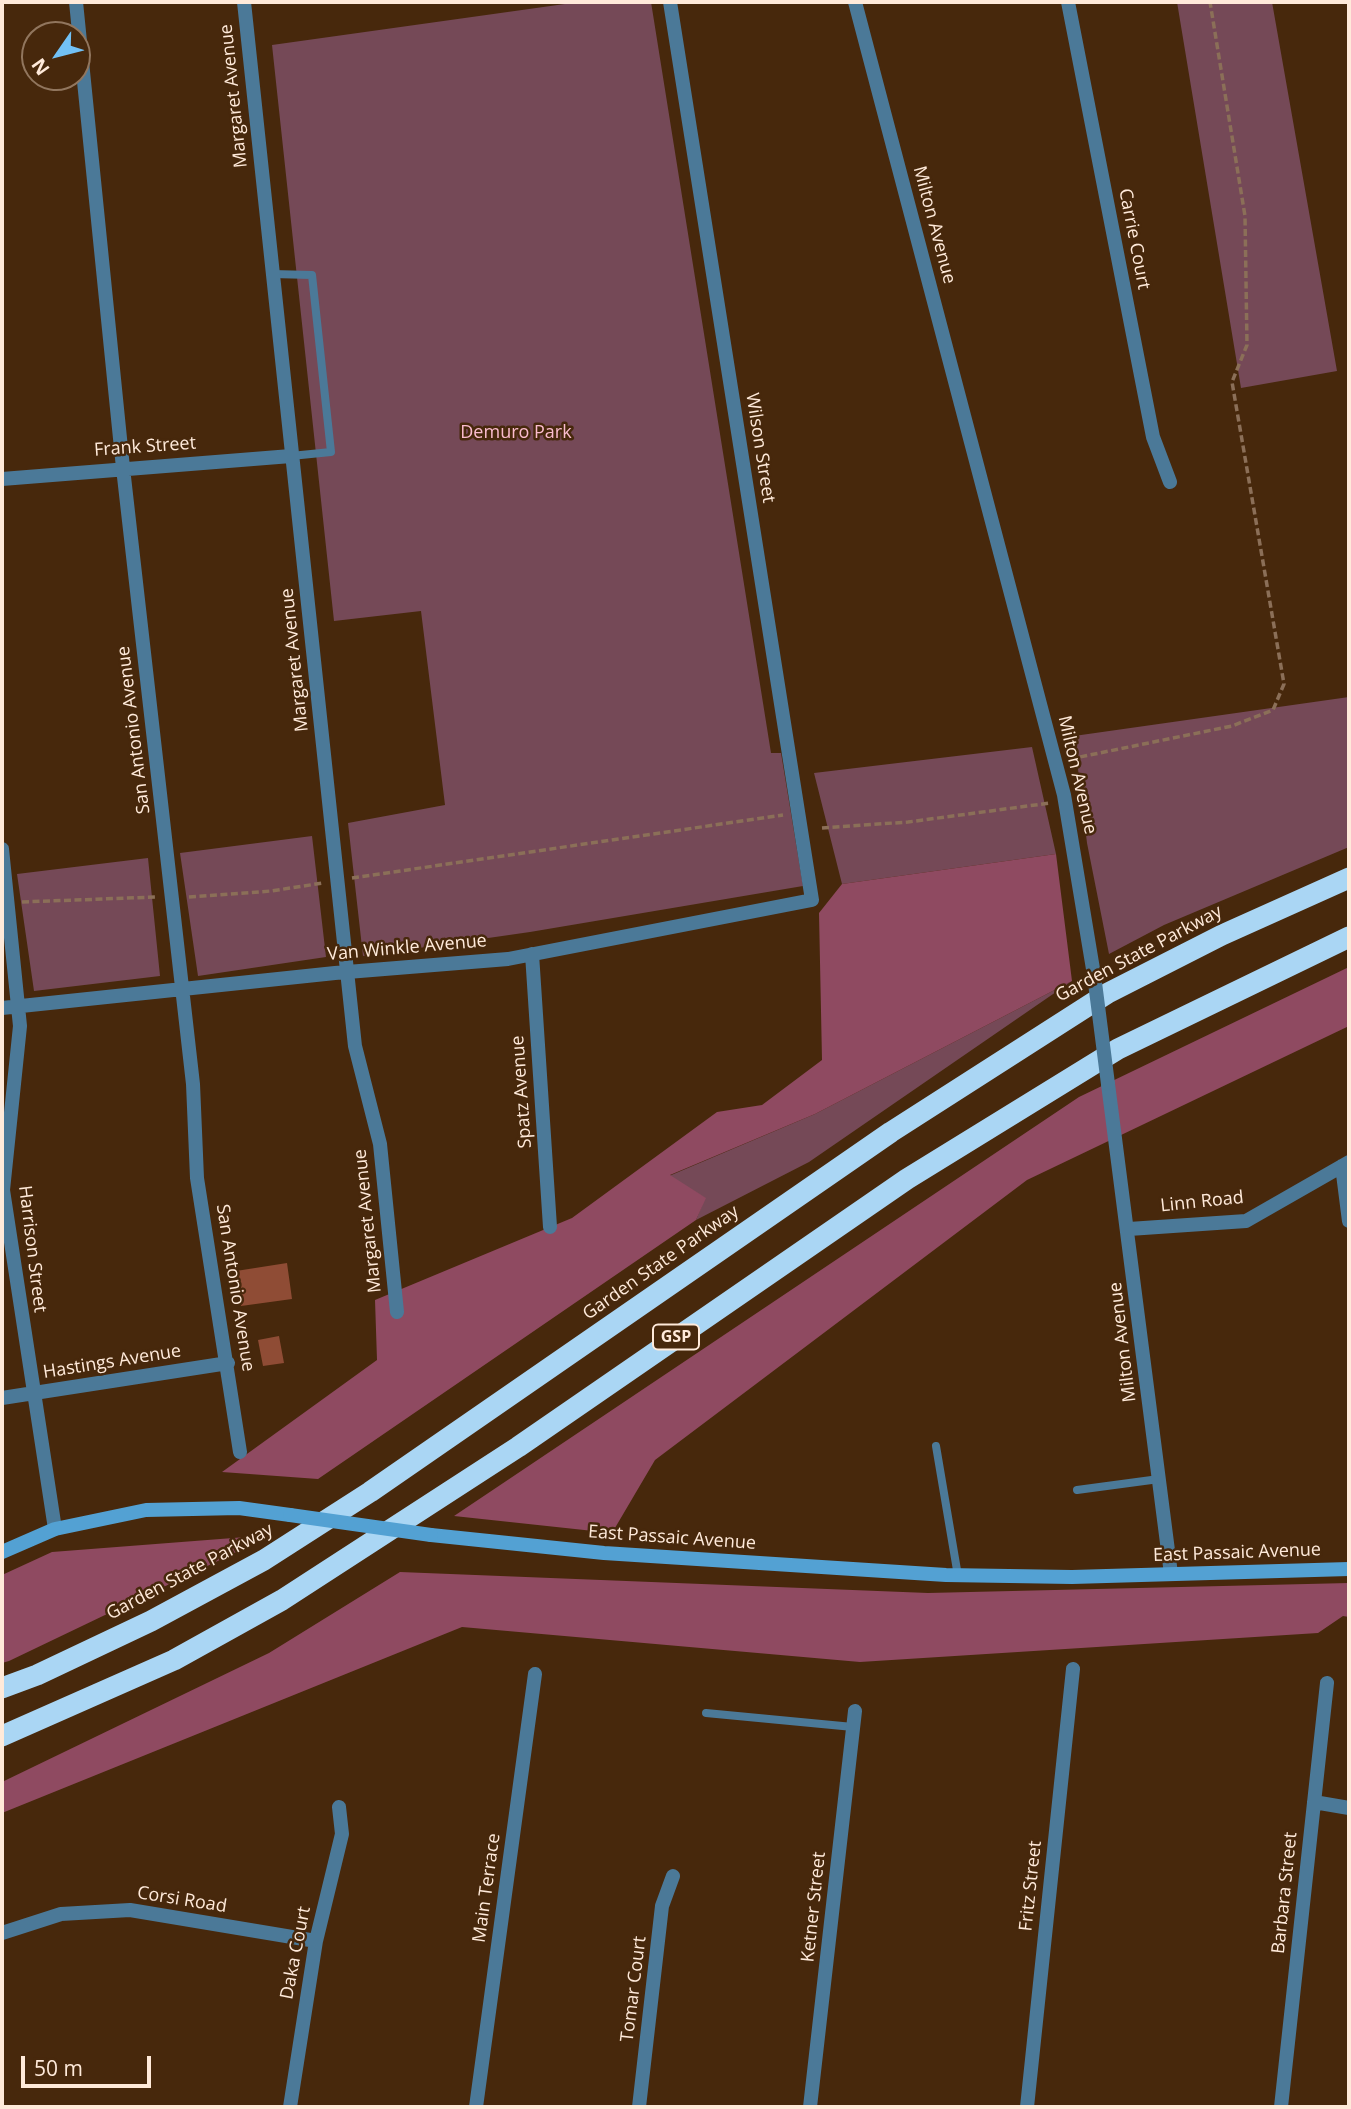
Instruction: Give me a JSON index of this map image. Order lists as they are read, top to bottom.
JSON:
{
  "streets": {
    "highway": ["Garden State Parkway", "GSP"],
    "main road": ["East Passaic Avenue"],
    "street": [
      "Margaret Avenue",
      "Milton Avenue",
      "Carrie Court",
      "Frank Street",
      "Wilson Street",
      "San Antonio Avenue",
      "Van Winkle Avenue",
      "Spatz Avenue",
      "Linn Road",
      "Harrison Street",
      "Hastings Avenue",
      "Fritz Street",
      "Main Terrace",
      "Barbara Street",
      "Corsi Road",
      "Ketner Street",
      "Daka Court",
      "Tomar Court"
    ]
  },
  "crossings": [
    ["Margaret Avenue", "Frank Street"],
    ["Margaret Avenue", "Van Winkle Avenue"],
    ["Milton Avenue", "Linn Road"],
    ["Milton Avenue", "East Passaic Avenue"],
    ["Frank Street", "San Antonio Avenue"],
    ["Wilson Street", "Van Winkle Avenue"],
    ["San Antonio Avenue", "Van Winkle Avenue"],
    ["San Antonio Avenue", "Hastings Avenue"],
    ["Van Winkle Avenue", "Spatz Avenue"],
    ["Van Winkle Avenue", "Harrison Street"],
    ["Harrison Street", "Hastings Avenue"],
    ["Harrison Street", "East Passaic Avenue"],
    ["Corsi Road", "Daka Court"]
  ],
  "parks": ["Demuro Park"],
  "scale_bar": "50 m",
  "north": "bottom left"
}
